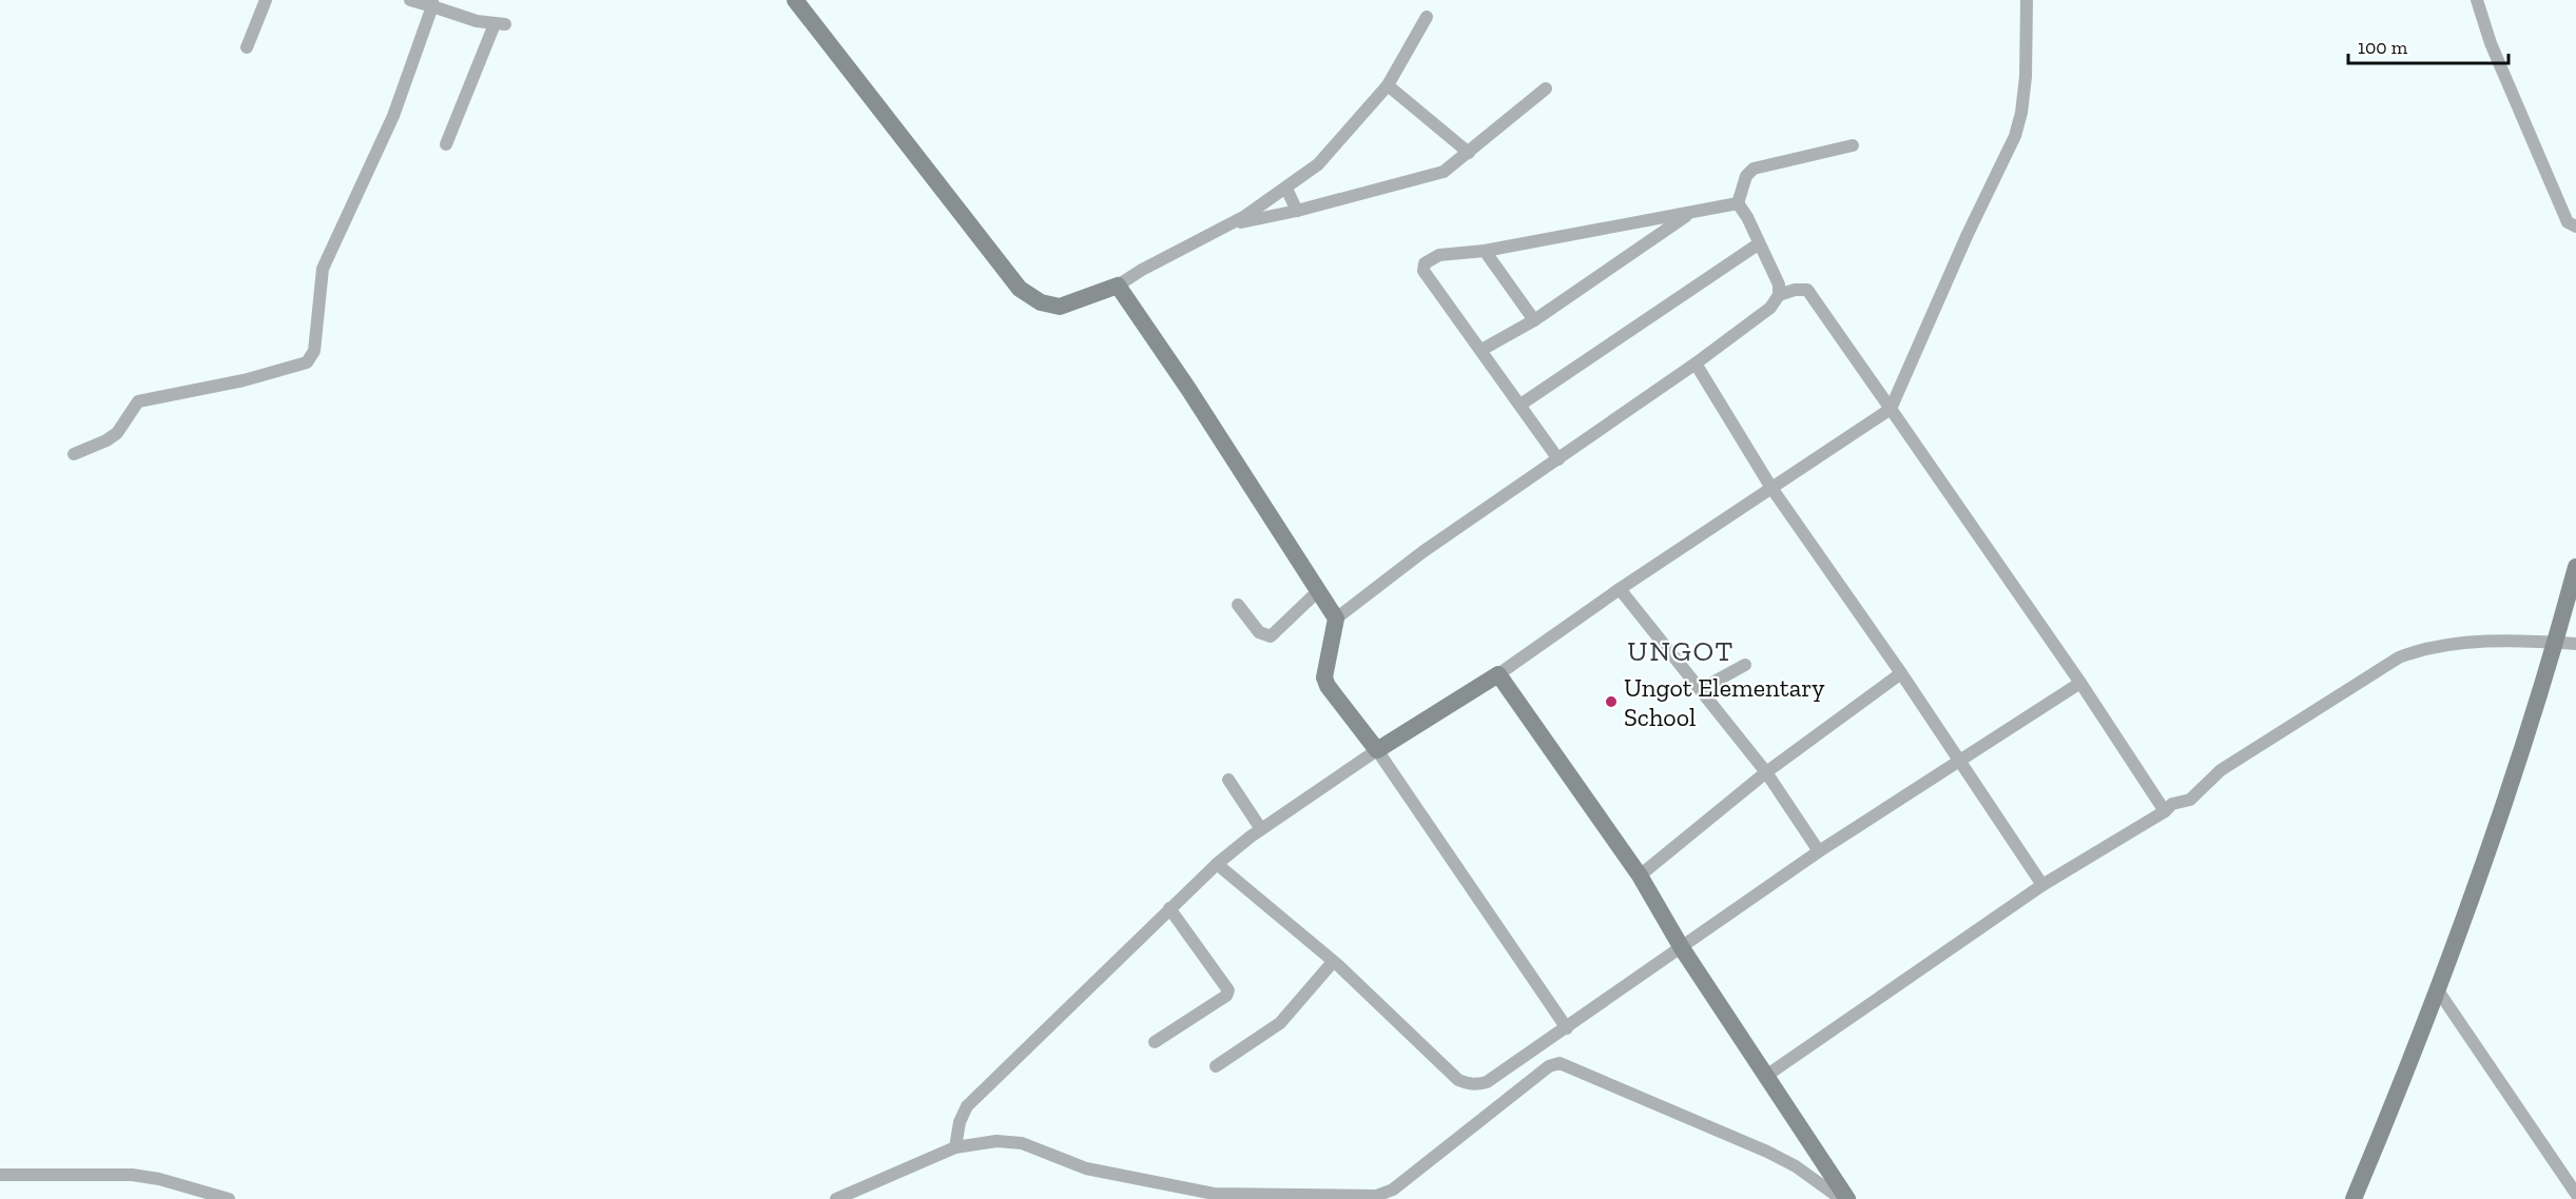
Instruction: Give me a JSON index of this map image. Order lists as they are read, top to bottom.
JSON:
{
  "districts": ["UNGOT"],
  "places": ["Ungot Elementary School"],
  "scale_bar": "100 m"
}
